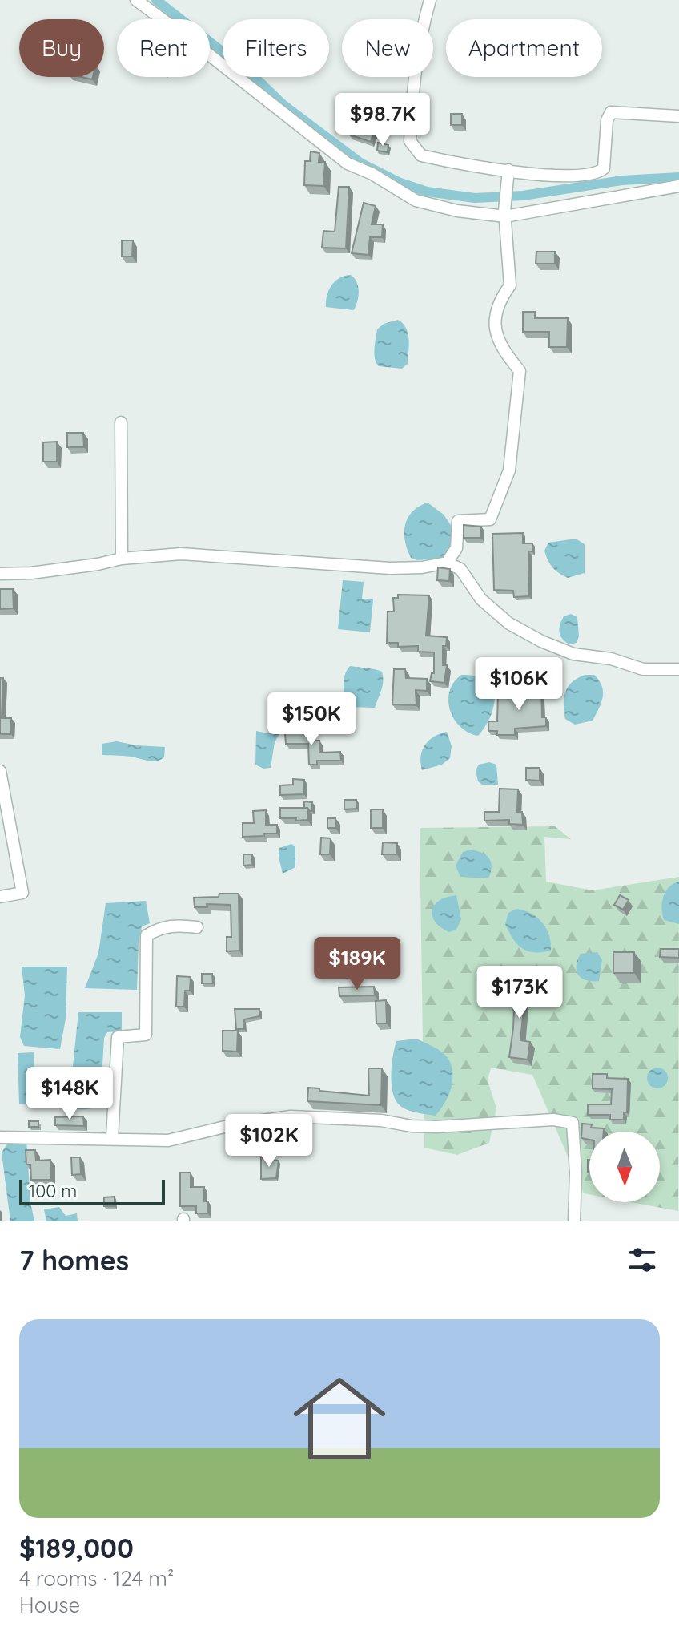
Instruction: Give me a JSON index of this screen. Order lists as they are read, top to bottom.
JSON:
{
  "scale_bar": "100 m",
  "north": "bottom",
  "page": {
    "chip": [
      "Buy",
      "Rent",
      "Filters",
      "New",
      "Apartment"
    ],
    "price": [
      "$98.7K",
      "$106K",
      "$150K",
      "$189K",
      "$173K",
      "$148K",
      "$102K"
    ],
    "scale": "100 m",
    "heading": "7 homes",
    "list": [
      {
        "name": "$189,000",
        "note": "4 rooms · 124 m² · House"
      }
    ]
  }
}
